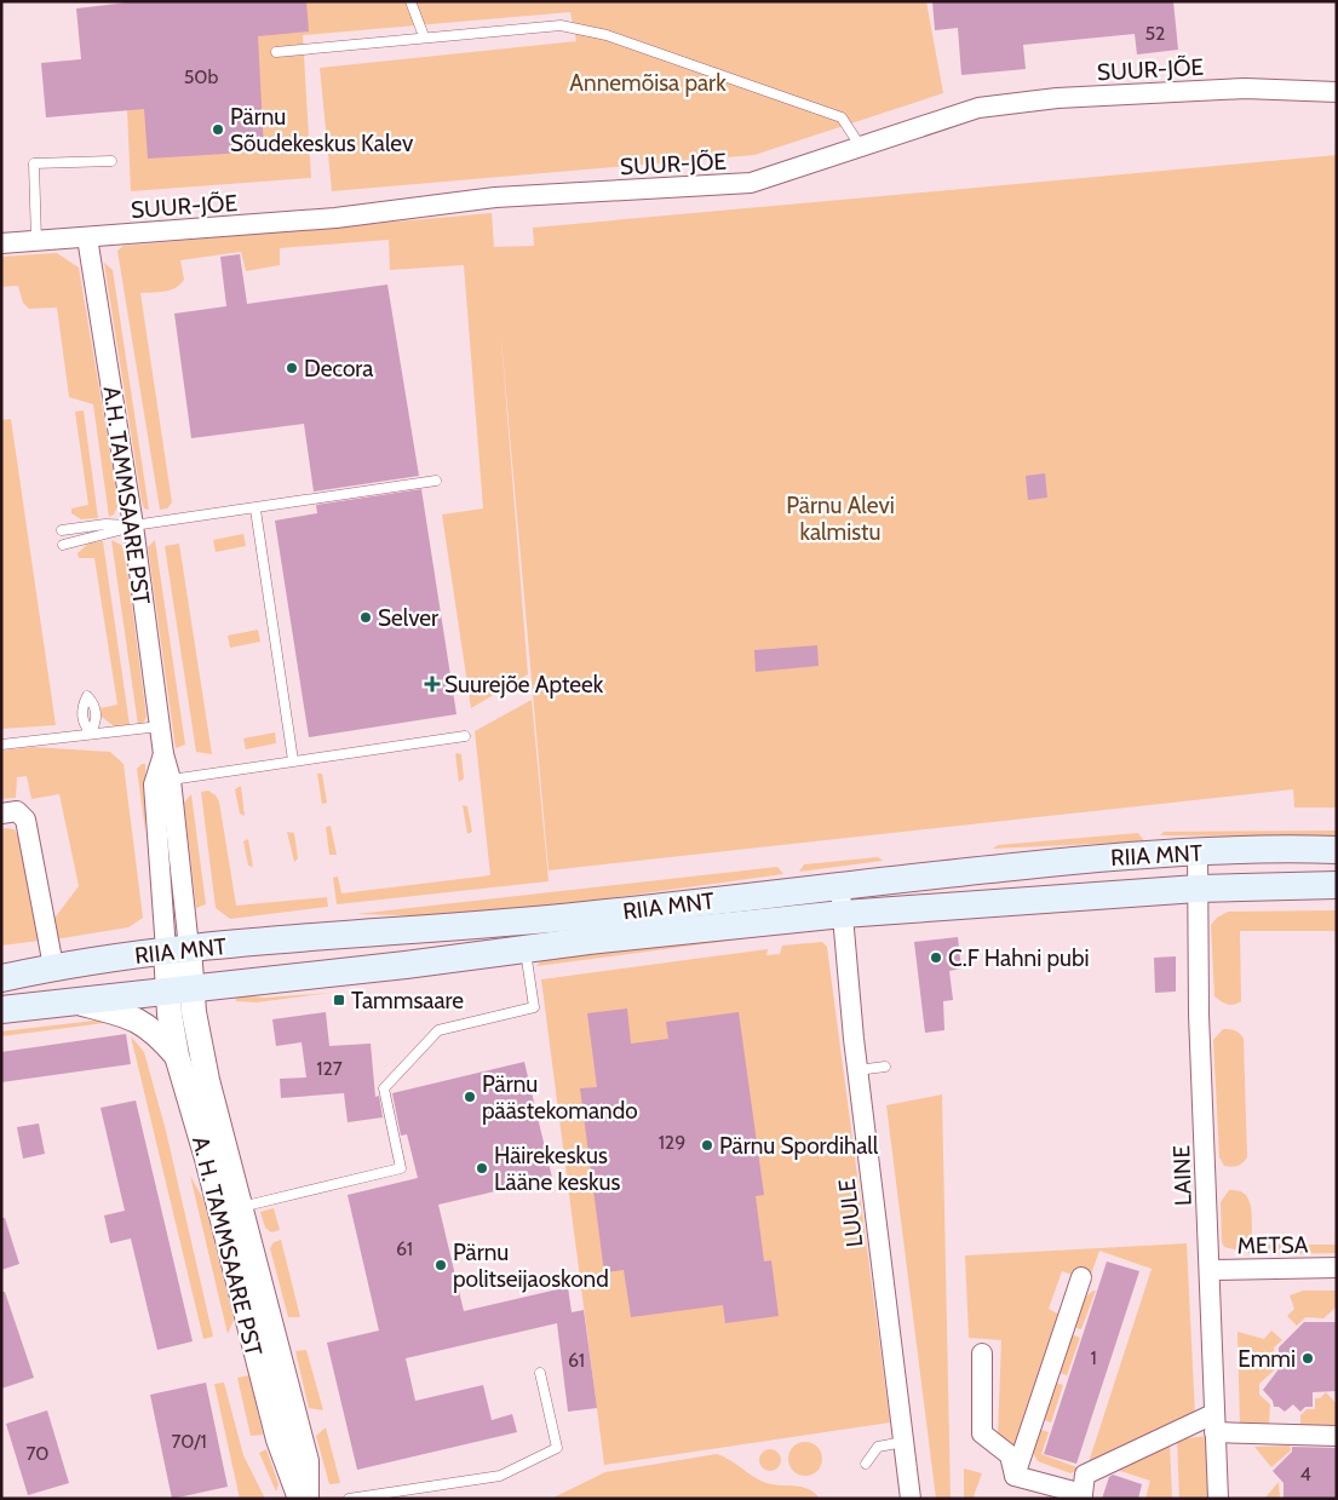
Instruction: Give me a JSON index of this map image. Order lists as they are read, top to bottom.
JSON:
{
  "streets": {
    "main road": ["RIIA MNT"],
    "street": [
      "SUUR-JÕE",
      "A.H. TAMMSAARE PST",
      "LAINE",
      "LUULE",
      "METSA",
      "A. H. TAMMSAARE PST"
    ]
  },
  "crossings": [
    ["SUUR-JÕE", "A.H. TAMMSAARE PST"],
    ["A.H. TAMMSAARE PST", "RIIA MNT"],
    ["A.H. TAMMSAARE PST", "A. H. TAMMSAARE PST"],
    ["RIIA MNT", "LAINE"],
    ["RIIA MNT", "LUULE"],
    ["RIIA MNT", "A. H. TAMMSAARE PST"],
    ["LAINE", "METSA"]
  ],
  "parks": ["Annemõisa park", "Pärnu Alevi kalmistu"],
  "places": {
    "other": [
      "Pärnu Sõudekeskus Kalev",
      "Decora",
      "Selver",
      "C.F Hahni pubi",
      "Pärnu päästekomando",
      "Pärnu Spordihall",
      "Häirekeskus Lääne keskus",
      "Pärnu politseijaoskond",
      "Emmi"
    ],
    "health": ["Suurejõe Apteek"],
    "transit": ["Tammsaare"]
  },
  "house_numbers": [
    "52",
    "50b",
    "127",
    "129",
    "61",
    "1",
    "61",
    "70/1",
    "70",
    "4"
  ]
}
